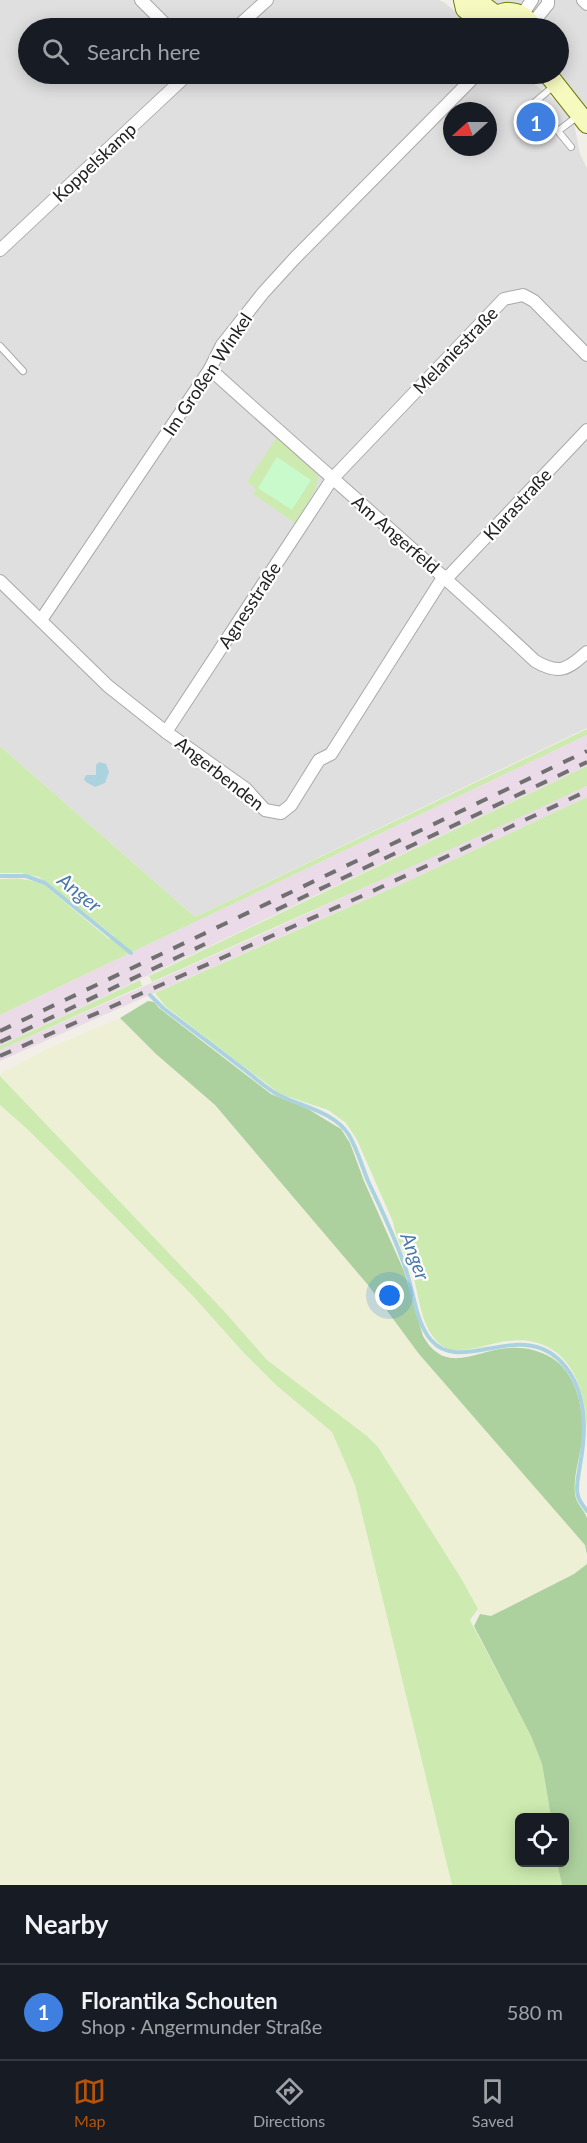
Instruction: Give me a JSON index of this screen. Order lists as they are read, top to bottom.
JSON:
{
  "streets": {
    "street": [
      "Koppelskamp",
      "Melaniestraße",
      "Im Großen Winkel",
      "Klarastraße",
      "Am Angerfeld",
      "Agnesstraße",
      "Angerbenden"
    ]
  },
  "crossings": [
    ["Melaniestraße", "Am Angerfeld"],
    ["Melaniestraße", "Agnesstraße"],
    ["Im Großen Winkel", "Am Angerfeld"],
    ["Im Großen Winkel", "Angerbenden"],
    ["Klarastraße", "Am Angerfeld"],
    ["Klarastraße", "Angerbenden"],
    ["Am Angerfeld", "Agnesstraße"],
    ["Am Angerfeld", "Angerbenden"],
    ["Agnesstraße", "Angerbenden"]
  ],
  "water": ["Anger"],
  "north": "left",
  "page": {
    "search": "Search here",
    "pins": "1",
    "heading": "Nearby",
    "list": [
      {
        "mark": "1",
        "name": "Florantika Schouten",
        "note": "Shop · Angermunder Straße",
        "value": "580 m"
      }
    ],
    "nav": ["Map", "Directions", "Saved"]
  }
}
